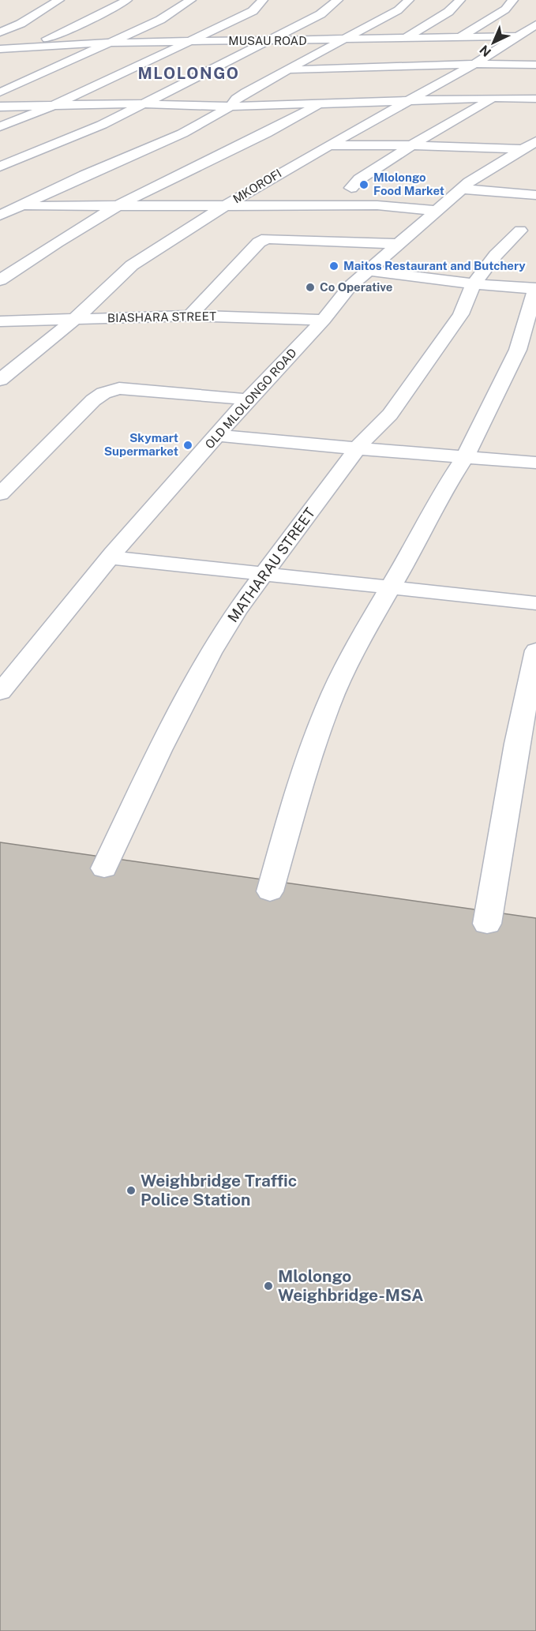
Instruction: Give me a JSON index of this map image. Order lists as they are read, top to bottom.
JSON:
{
  "streets": {
    "street": [
      "MUSAU ROAD",
      "MKOROFI",
      "BIASHARA STREET",
      "OLD MLOLONGO ROAD",
      "MATHARAU STREET"
    ]
  },
  "crossings": [
    ["MUSAU ROAD", "MKOROFI"],
    ["MKOROFI", "BIASHARA STREET"],
    ["BIASHARA STREET", "OLD MLOLONGO ROAD"]
  ],
  "districts": ["MLOLONGO"],
  "places": [
    "Mlolongo Food Market",
    "Maitos Restaurant and Butchery",
    "Co Operative",
    "Skymart Supermarket",
    "Weighbridge Traffic Police Station",
    "Mlolongo Weighbridge-MSA"
  ],
  "north": "bottom left"
}
